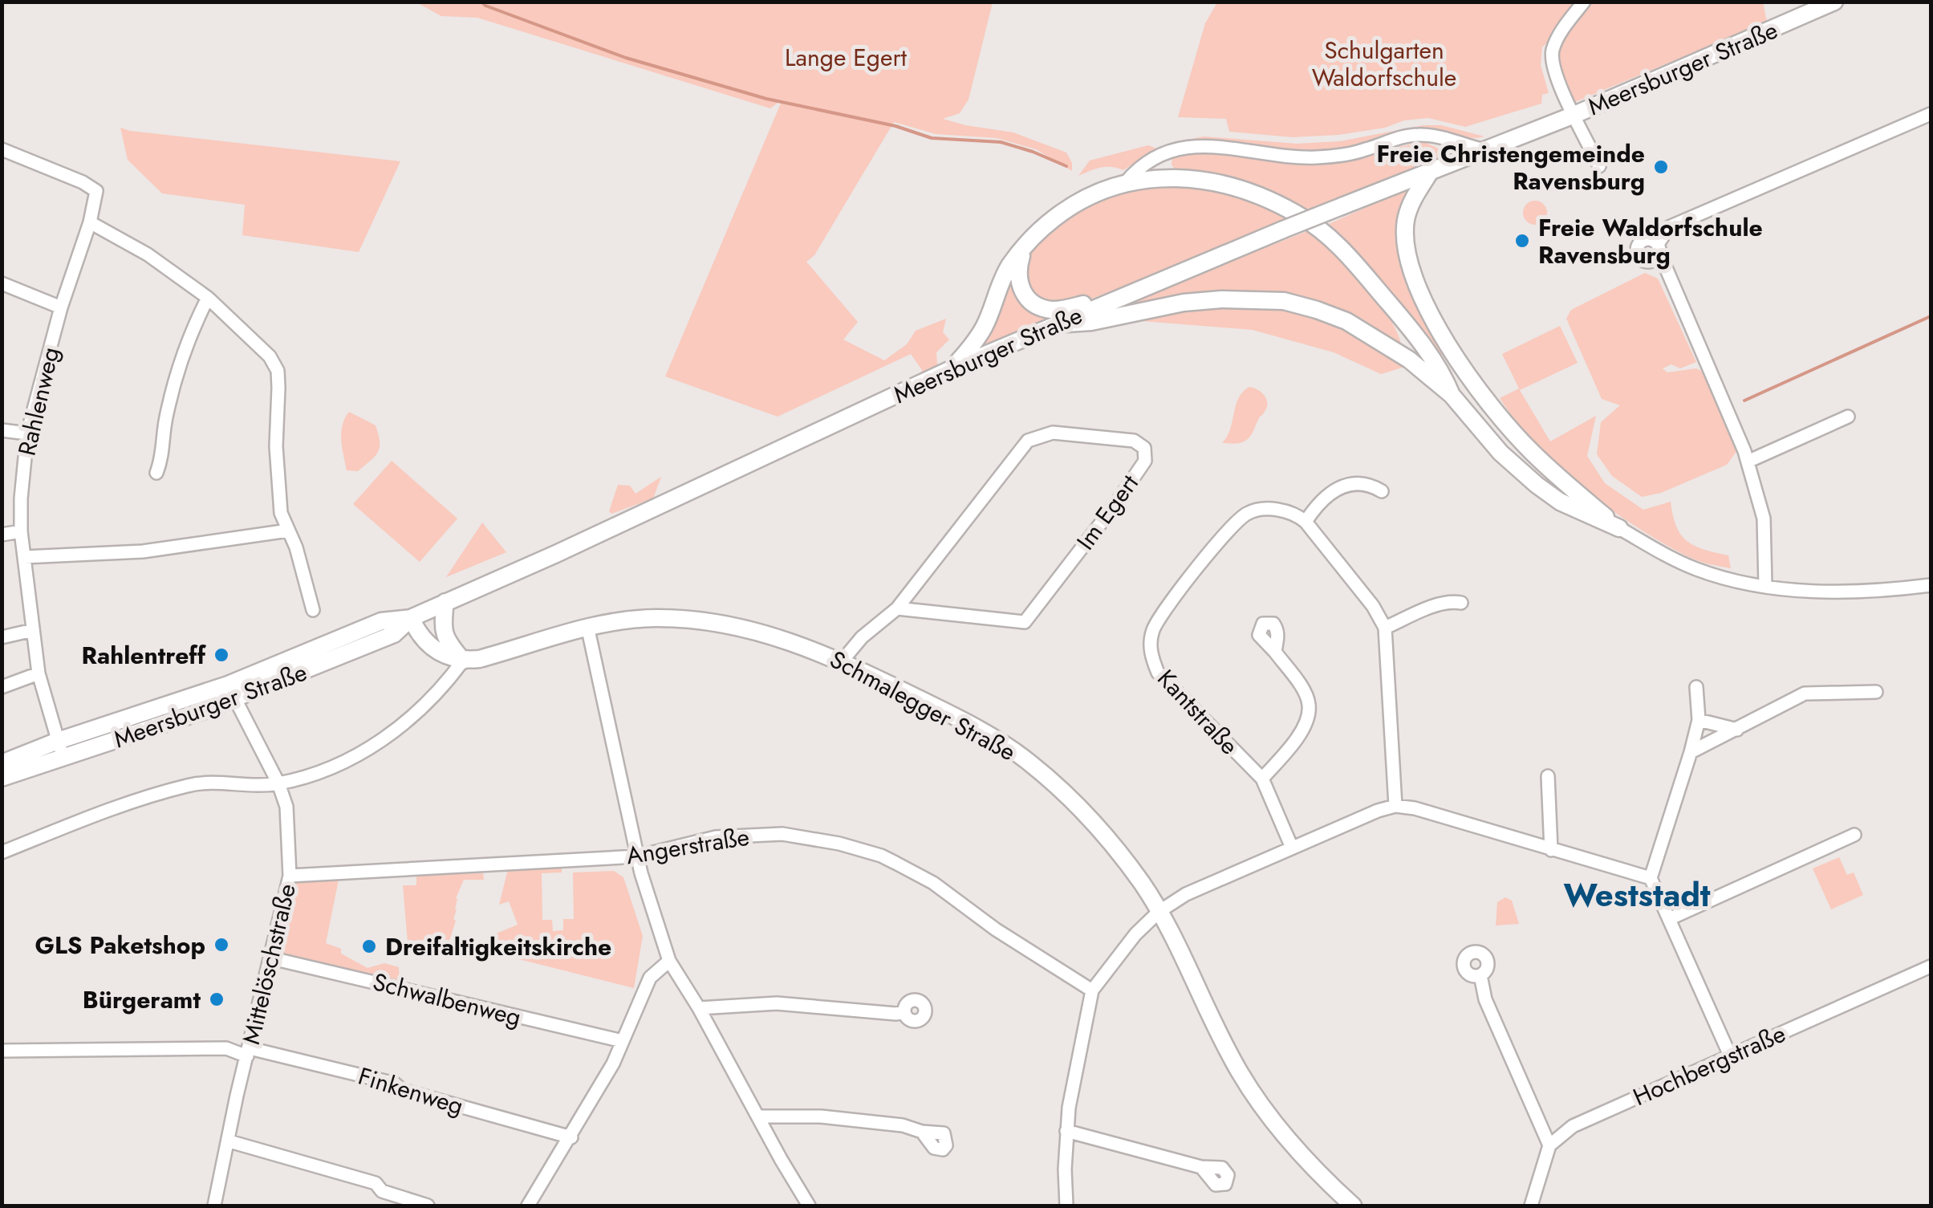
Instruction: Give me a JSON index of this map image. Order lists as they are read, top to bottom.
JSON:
{
  "streets": {
    "street": [
      "Meersburger Straße",
      "Rahlenweg",
      "Im Egert",
      "Schmalegger Straße",
      "Kantstraße",
      "Angerstraße",
      "Mittelöschstraße",
      "Schwalbenweg",
      "Hochbergstraße",
      "Finkenweg"
    ]
  },
  "crossings": [
    ["Meersburger Straße", "Rahlenweg"],
    ["Meersburger Straße", "Mittelöschstraße"],
    ["Im Egert", "Schmalegger Straße"],
    ["Angerstraße", "Mittelöschstraße"],
    ["Mittelöschstraße", "Schwalbenweg"],
    ["Mittelöschstraße", "Finkenweg"]
  ],
  "districts": ["Weststadt"],
  "parks": ["Schulgarten Waldorfschule", "Lange Egert"],
  "places": [
    "Freie Christengemeinde Ravensburg",
    "Freie Waldorfschule Ravensburg",
    "Rahlentreff",
    "GLS Paketshop",
    "Dreifaltigkeitskirche",
    "Bürgeramt"
  ]
}
